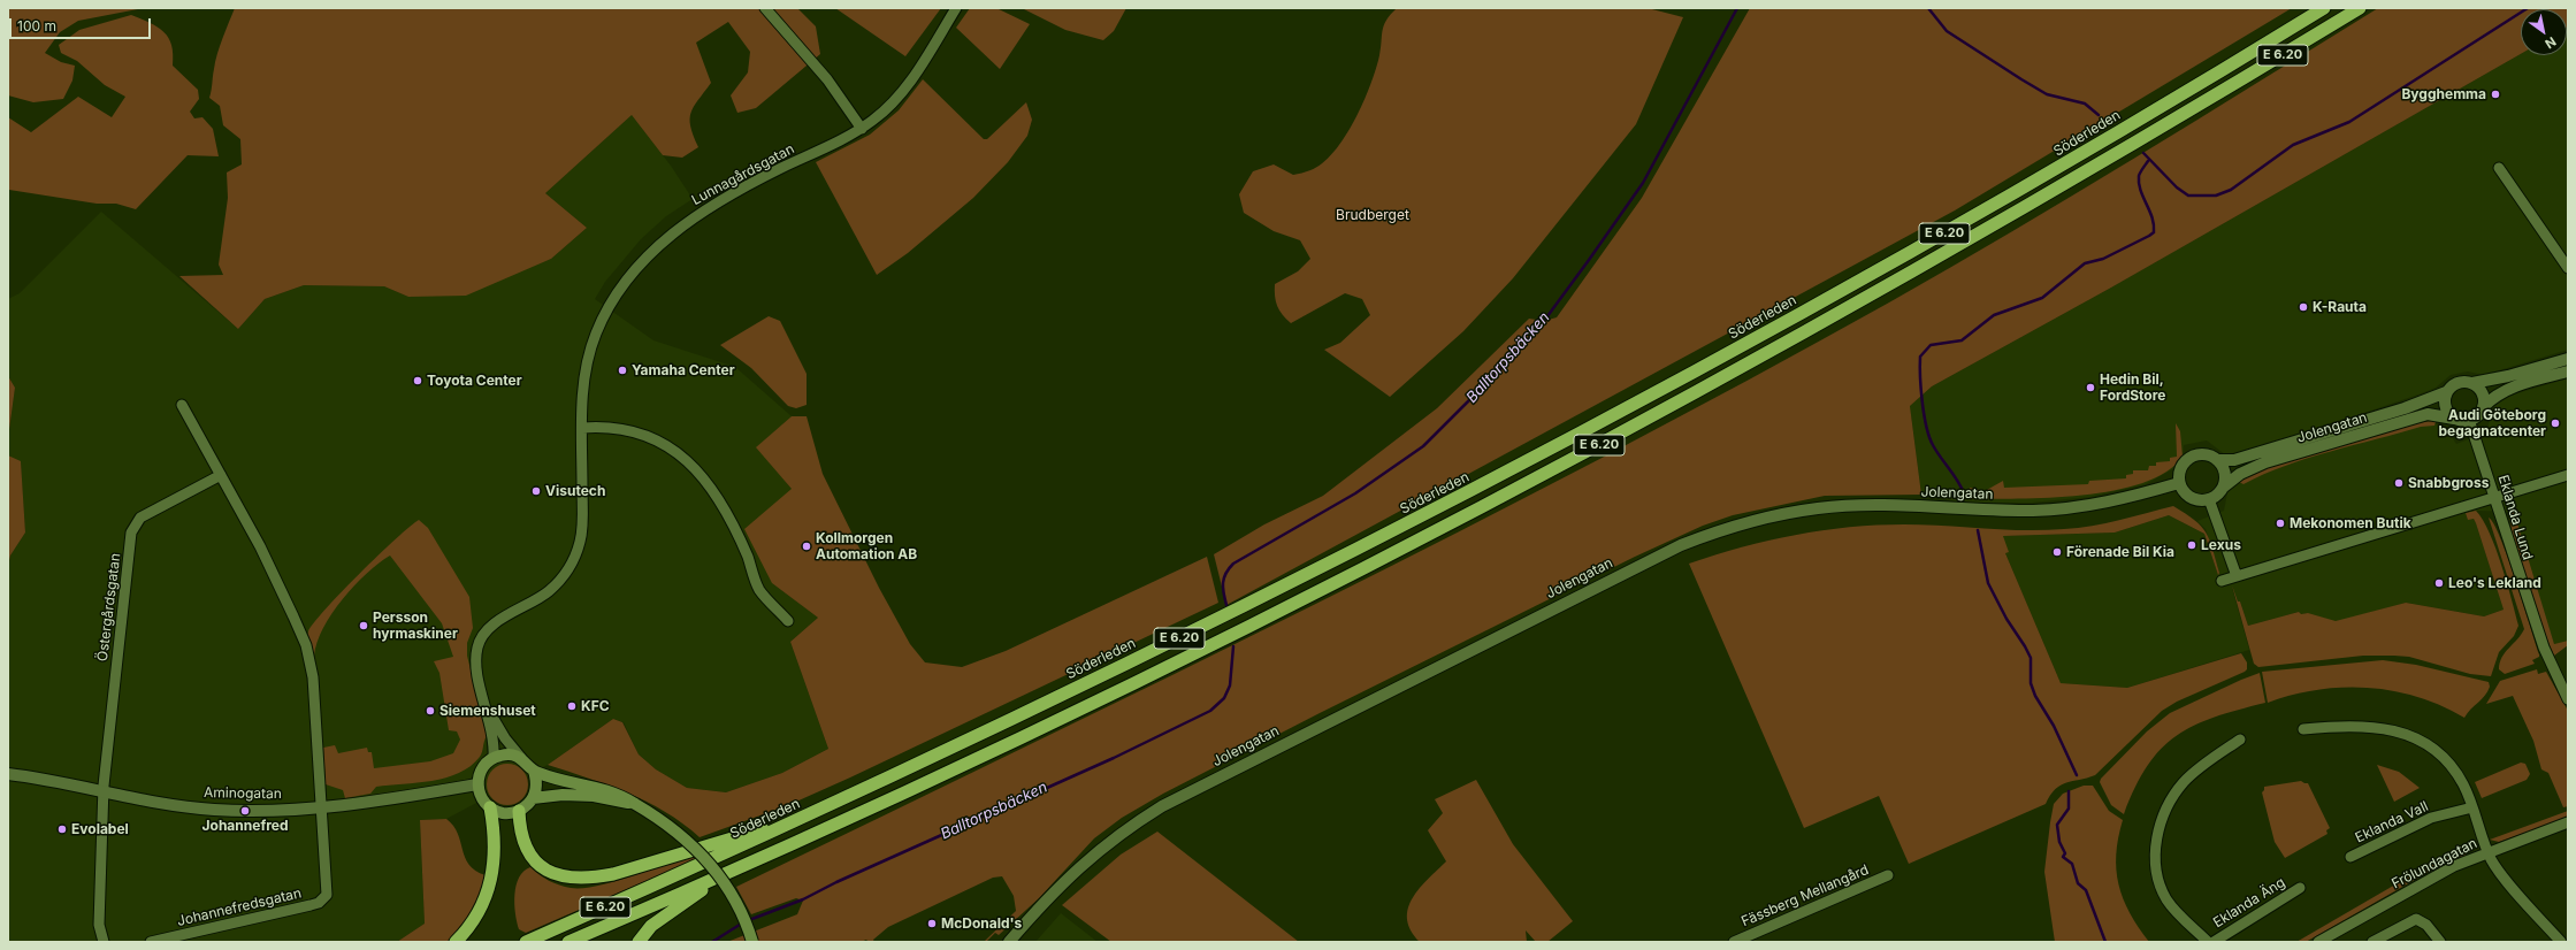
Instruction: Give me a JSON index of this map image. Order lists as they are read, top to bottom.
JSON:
{
  "streets": {
    "highway": ["E 6.20", "Söderleden"],
    "street": [
      "Lunnagårdsgatan",
      "Jolengatan",
      "Eklanda Lund",
      "Östergårdsgatan",
      "Aminogatan",
      "Eklanda Vall",
      "Frölundagatan",
      "Fässberg Mellangård",
      "Eklanda Äng",
      "Johannefredsgatan"
    ]
  },
  "crossings": [
    ["Lunnagårdsgatan", "Aminogatan"],
    ["Jolengatan", "Eklanda Lund"],
    ["Östergårdsgatan", "Aminogatan"],
    ["Aminogatan", "Johannefredsgatan"]
  ],
  "water": ["Balltorpsbäcken"],
  "parks": ["Brudberget"],
  "places": [
    "Bygghemma",
    "K-Rauta",
    "Yamaha Center",
    "Toyota Center",
    "Hedin Bil, FordStore",
    "Audi Göteborg begagnatcenter",
    "Snabbgross",
    "Visutech",
    "Mekonomen Butik",
    "Lexus",
    "Kollmorgen Automation AB",
    "Förenade Bil Kia",
    "Leo's Lekland",
    "Persson hyrmaskiner",
    "KFC",
    "Siemenshuset",
    "Johannefred",
    "Evolabel",
    "McDonald's"
  ],
  "scale_bar": "100 m",
  "north": "bottom right"
}
